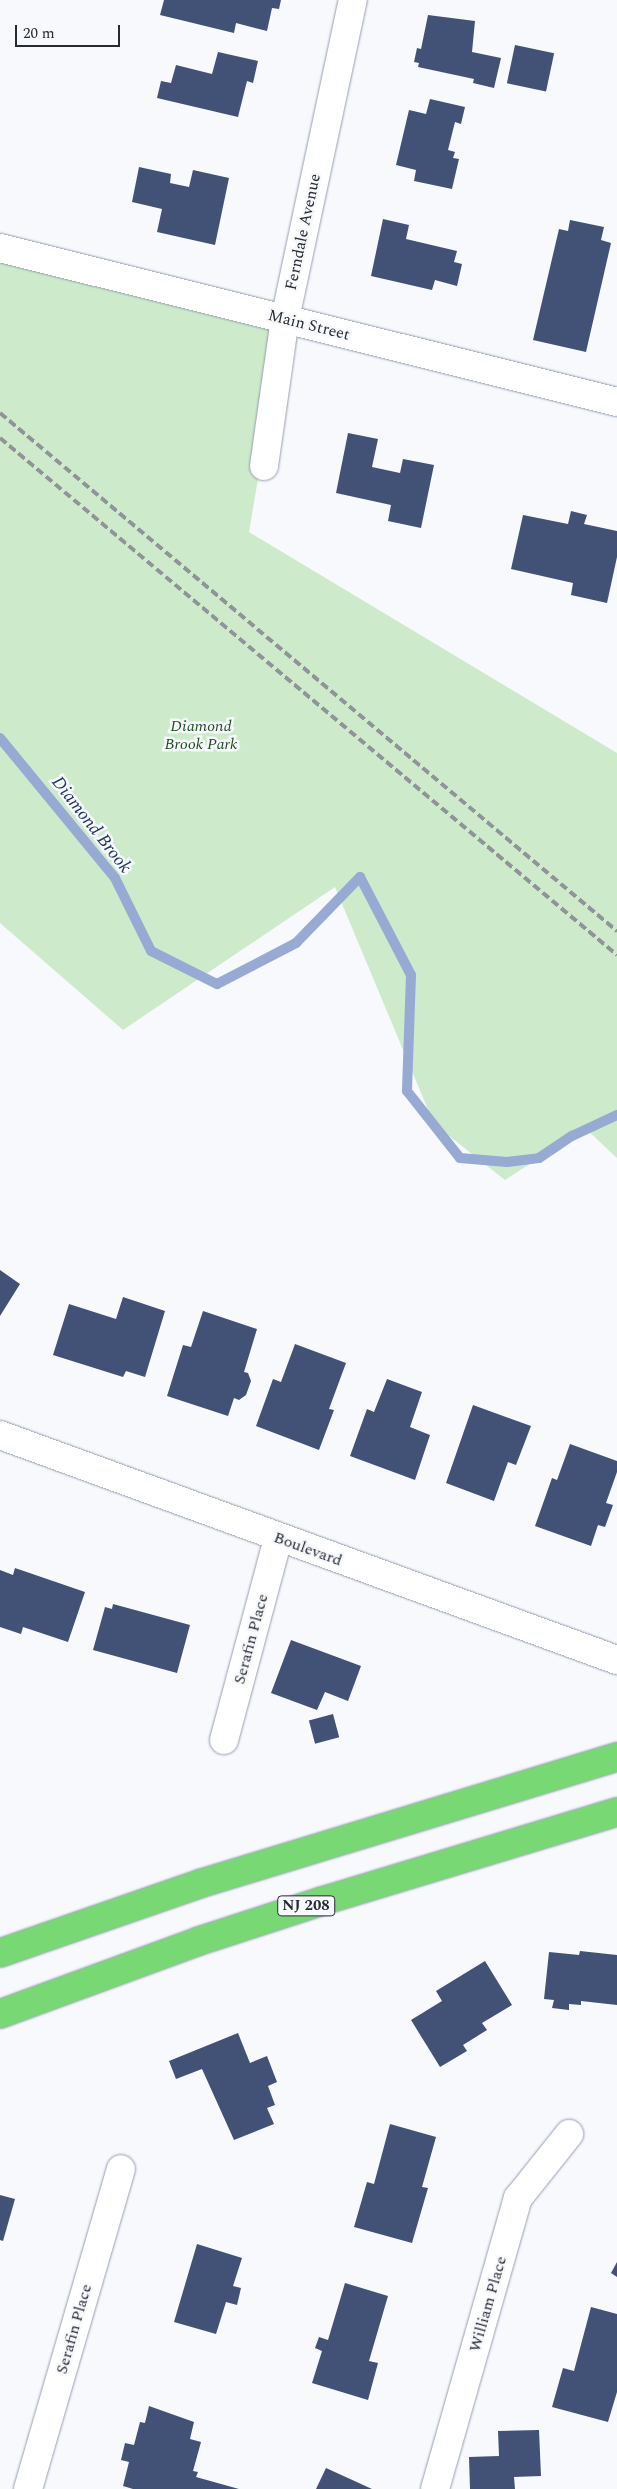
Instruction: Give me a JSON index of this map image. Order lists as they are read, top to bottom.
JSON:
{
  "streets": {
    "highway": ["NJ 208"],
    "street": [
      "Ferndale Avenue",
      "Main Street",
      "Boulevard",
      "Serafin Place",
      "William Place"
    ]
  },
  "crossings": [
    ["Ferndale Avenue", "Main Street"],
    ["Boulevard", "Serafin Place"]
  ],
  "water": ["Diamond Brook"],
  "parks": ["Diamond Brook Park"],
  "scale_bar": "20 m"
}
